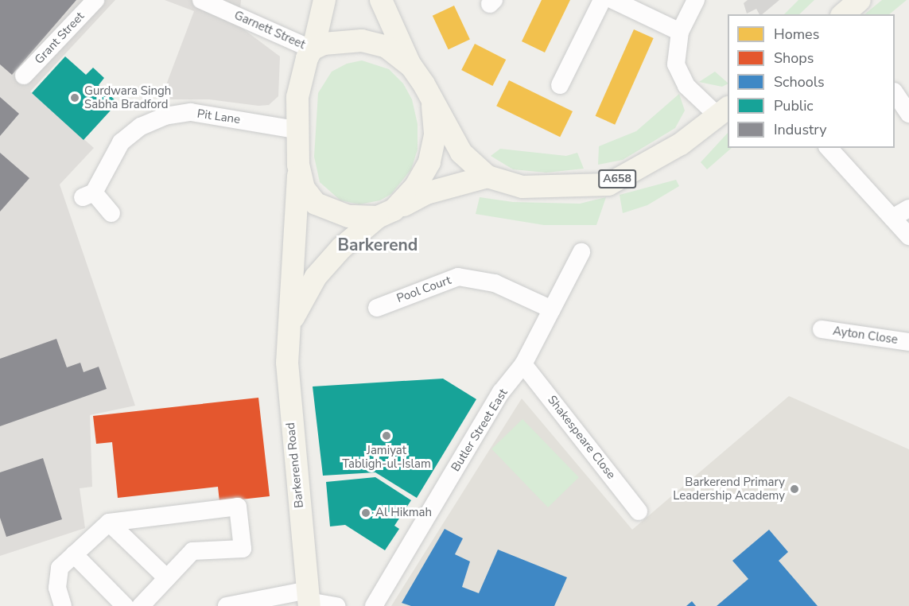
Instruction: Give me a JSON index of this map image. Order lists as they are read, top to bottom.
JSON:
{
  "streets": {
    "main road": ["A658", "Barkerend Road"],
    "street": [
      "Garnett Street",
      "Grant Street",
      "Pit Lane",
      "Pool Court",
      "Ayton Close",
      "Butler Street East",
      "Shakespeare Close"
    ]
  },
  "crossings": [
    ["Garnett Street", "Pit Lane"],
    ["Garnett Street", "A658"],
    ["Garnett Street", "Barkerend Road"],
    ["Pit Lane", "A658"],
    ["Pit Lane", "Barkerend Road"],
    ["A658", "Barkerend Road"],
    ["Pool Court", "Butler Street East"],
    ["Butler Street East", "Shakespeare Close"]
  ],
  "districts": ["Barkerend"],
  "places": [
    "Gurdwara Singh Sabha Bradford",
    "Jamiyat Tabligh-ul-Islam",
    "Barkerend Primary Leadership Academy",
    "Al Hikmah"
  ],
  "legend": [
    "Homes",
    "Shops",
    "Schools",
    "Public",
    "Industry"
  ]
}
